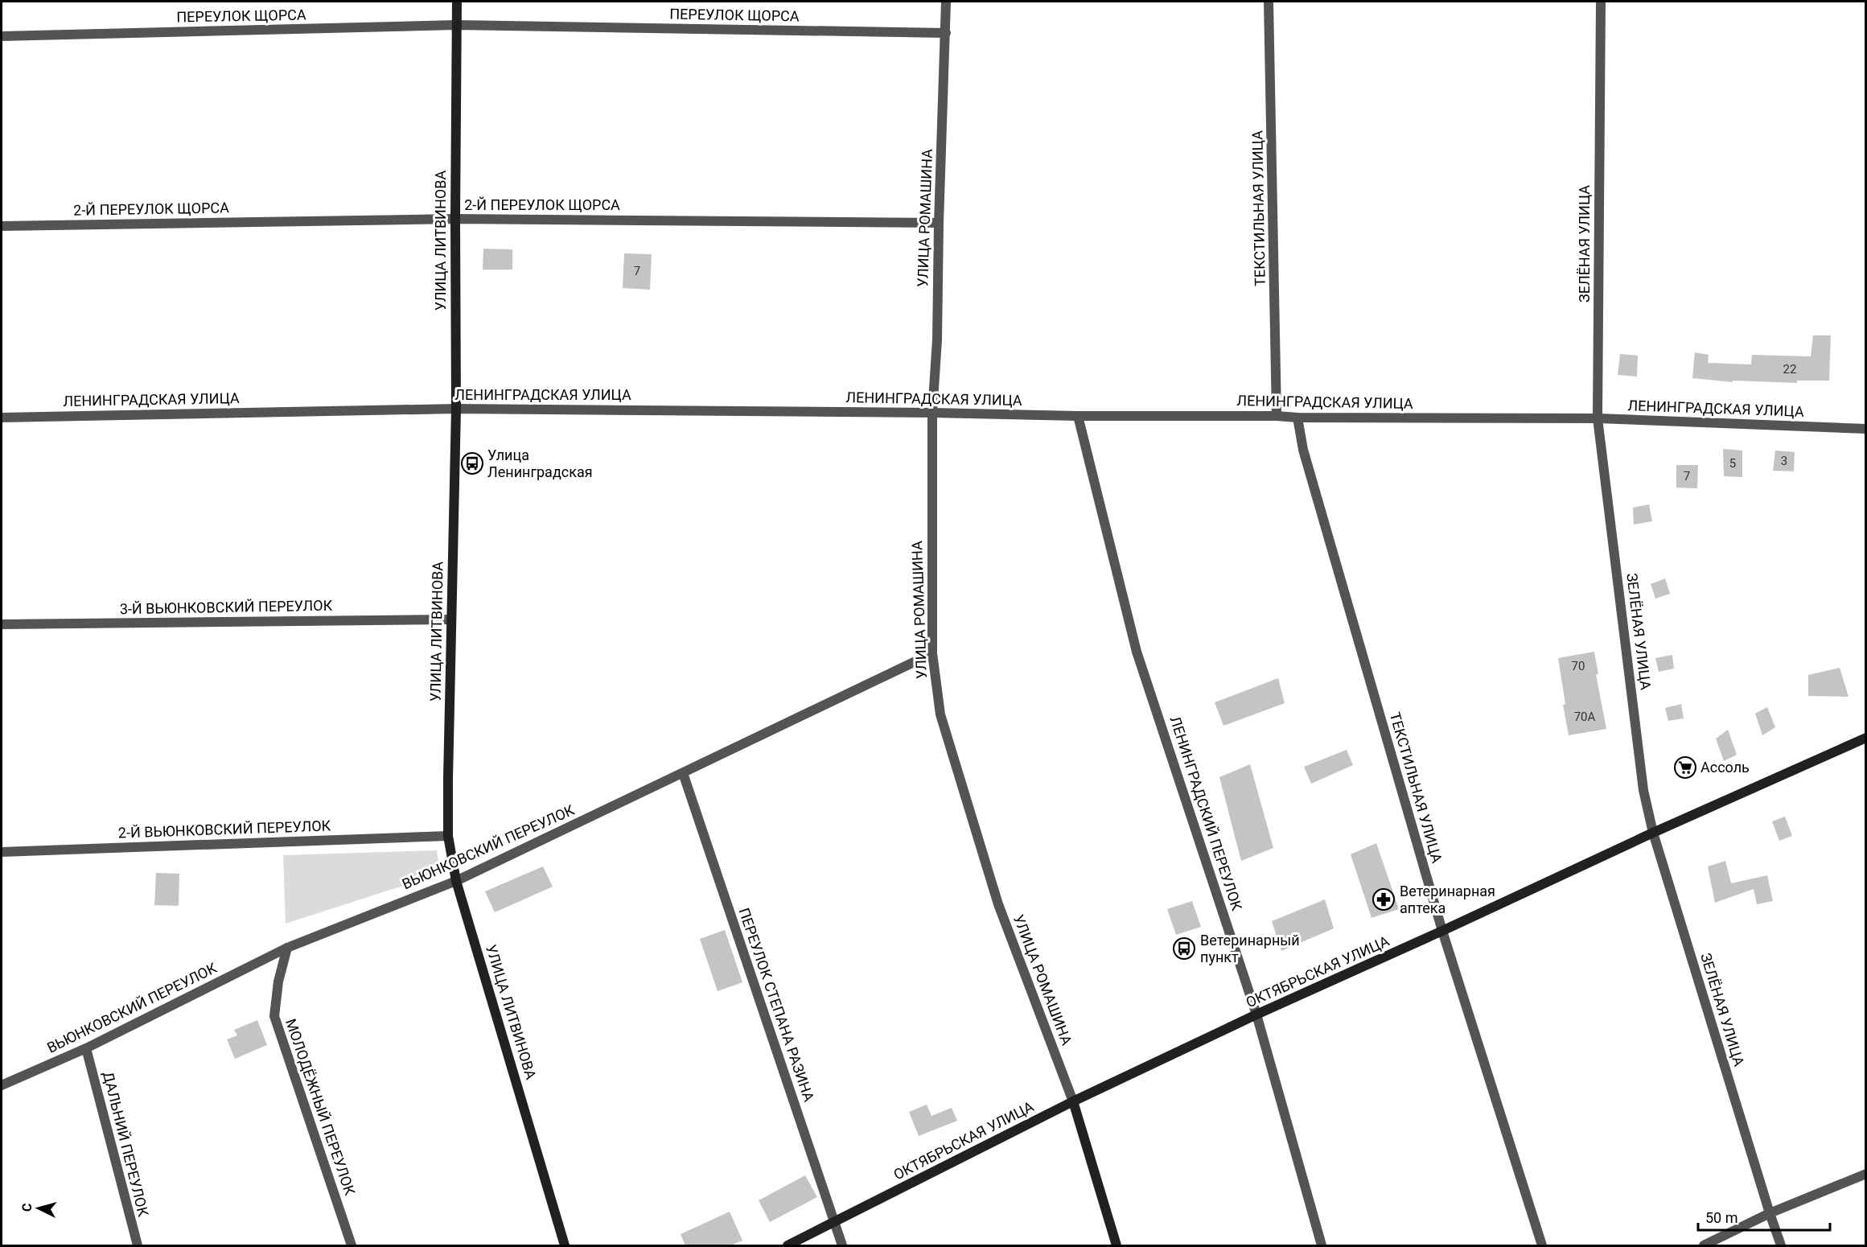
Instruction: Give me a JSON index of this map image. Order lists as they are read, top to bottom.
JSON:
{
  "streets": {
    "main road": ["УЛИЦА РОМАШИНА", "УЛИЦА ЛИТВИНОВА", "ОКТЯБРЬСКАЯ УЛИЦА"],
    "street": [
      "ПЕРЕУЛОК ЩОРСА",
      "2-Й ПЕРЕУЛОК ЩОРСА",
      "ТЕКСТИЛЬНАЯ УЛИЦА",
      "ЗЕЛЁНАЯ УЛИЦА",
      "ЛЕНИНГРАДСКАЯ УЛИЦА",
      "3-Й ВЬЮНКОВСКИЙ ПЕРЕУЛОК",
      "ЛЕНИНГРАДСКИЙ ПЕРЕУЛОК",
      "2-Й ВЬЮНКОВСКИЙ ПЕРЕУЛОК",
      "ВЬЮНКОВСКИЙ ПЕРЕУЛОК",
      "ПЕРЕУЛОК СТЕПАНА РАЗИНА",
      "МОЛОДЁЖНЫЙ ПЕРЕУЛОК",
      "ДАЛЬНИЙ ПЕРЕУЛОК"
    ]
  },
  "crossings": [
    ["ПЕРЕУЛОК ЩОРСА", "УЛИЦА РОМАШИНА"],
    ["ПЕРЕУЛОК ЩОРСА", "УЛИЦА ЛИТВИНОВА"],
    ["2-Й ПЕРЕУЛОК ЩОРСА", "УЛИЦА РОМАШИНА"],
    ["2-Й ПЕРЕУЛОК ЩОРСА", "УЛИЦА ЛИТВИНОВА"],
    ["ТЕКСТИЛЬНАЯ УЛИЦА", "ЛЕНИНГРАДСКАЯ УЛИЦА"],
    ["ТЕКСТИЛЬНАЯ УЛИЦА", "ОКТЯБРЬСКАЯ УЛИЦА"],
    ["УЛИЦА РОМАШИНА", "ЛЕНИНГРАДСКАЯ УЛИЦА"],
    ["УЛИЦА РОМАШИНА", "ВЬЮНКОВСКИЙ ПЕРЕУЛОК"],
    ["УЛИЦА РОМАШИНА", "ОКТЯБРЬСКАЯ УЛИЦА"],
    ["УЛИЦА ЛИТВИНОВА", "ЛЕНИНГРАДСКАЯ УЛИЦА"],
    ["УЛИЦА ЛИТВИНОВА", "3-Й ВЬЮНКОВСКИЙ ПЕРЕУЛОК"],
    ["УЛИЦА ЛИТВИНОВА", "2-Й ВЬЮНКОВСКИЙ ПЕРЕУЛОК"],
    ["УЛИЦА ЛИТВИНОВА", "ВЬЮНКОВСКИЙ ПЕРЕУЛОК"],
    ["ЗЕЛЁНАЯ УЛИЦА", "ЛЕНИНГРАДСКАЯ УЛИЦА"],
    ["ЗЕЛЁНАЯ УЛИЦА", "ОКТЯБРЬСКАЯ УЛИЦА"],
    ["ЛЕНИНГРАДСКАЯ УЛИЦА", "ЛЕНИНГРАДСКИЙ ПЕРЕУЛОК"],
    ["ЛЕНИНГРАДСКИЙ ПЕРЕУЛОК", "ОКТЯБРЬСКАЯ УЛИЦА"],
    ["ВЬЮНКОВСКИЙ ПЕРЕУЛОК", "ПЕРЕУЛОК СТЕПАНА РАЗИНА"],
    ["ВЬЮНКОВСКИЙ ПЕРЕУЛОК", "МОЛОДЁЖНЫЙ ПЕРЕУЛОК"],
    ["ВЬЮНКОВСКИЙ ПЕРЕУЛОК", "ДАЛЬНИЙ ПЕРЕУЛОК"],
    ["ОКТЯБРЬСКАЯ УЛИЦА", "ПЕРЕУЛОК СТЕПАНА РАЗИНА"]
  ],
  "places": {
    "bus stop": ["Улица Ленинградская", "Ветеринарный пункт"],
    "supermarket": ["Ассоль"],
    "pharmacy": ["Ветеринарная аптека"]
  },
  "house_numbers": [
    "7",
    "22",
    "3",
    "5",
    "7",
    "70",
    "70А"
  ],
  "scale_bar": "50 m",
  "north": "left"
}
